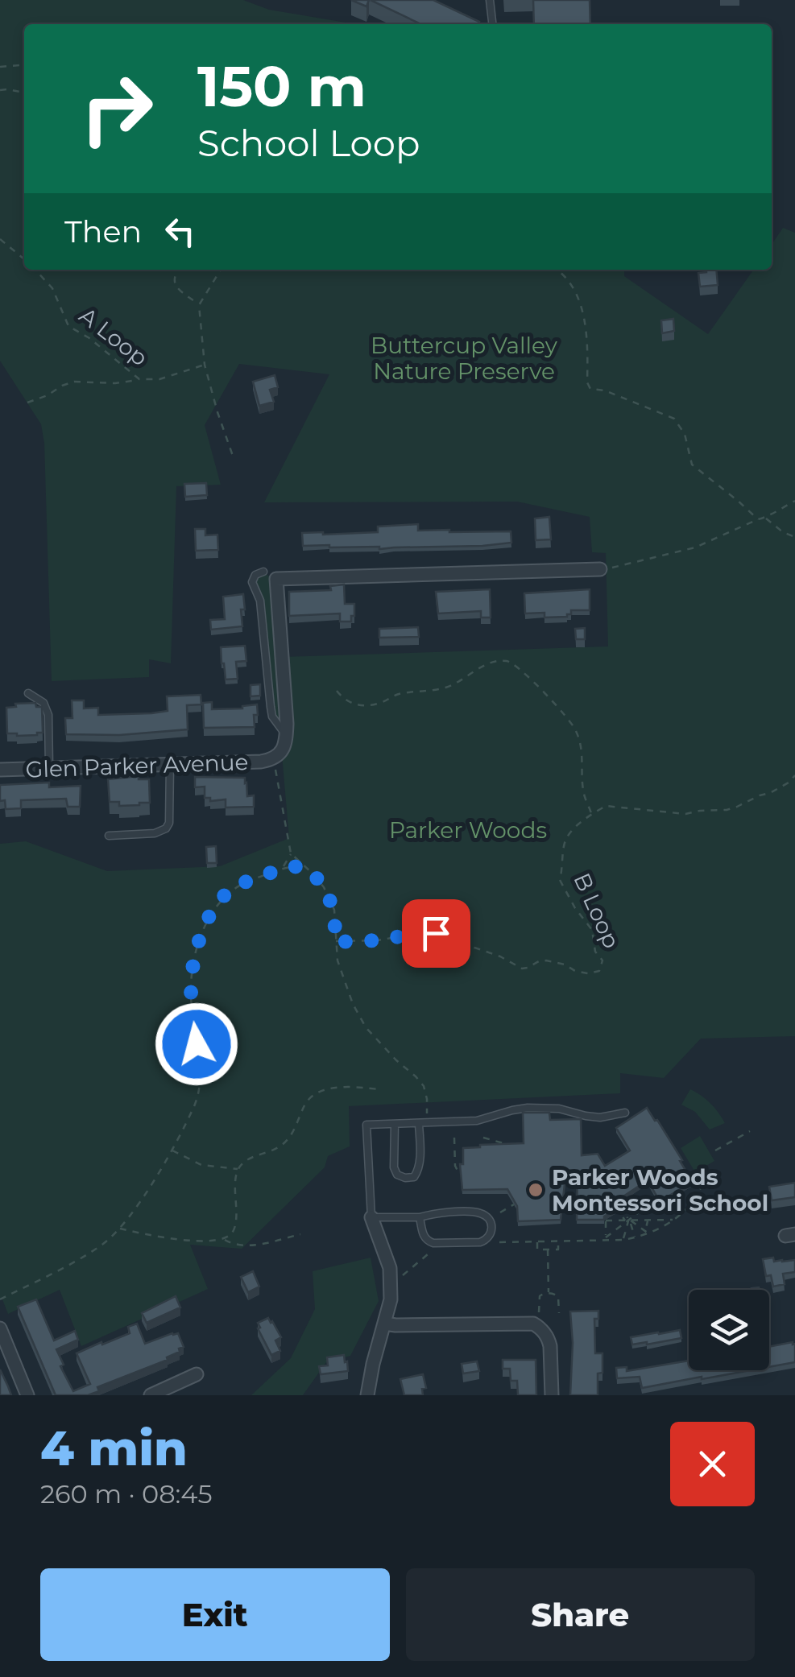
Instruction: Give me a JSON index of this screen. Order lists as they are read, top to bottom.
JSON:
{
  "streets": {
    "street": ["Glen Parker Avenue"],
    "path": ["A Loop", "B Loop"]
  },
  "parks": ["Buttercup Valley Nature Preserve", "Parker Woods"],
  "places": ["Parker Woods Montessori School"],
  "page": {
    "turn": ["150 m", "School Loop"],
    "then": "Then",
    "heading": ["4 min", "260 m · 08:45"],
    "buttons": ["Exit", "Share"]
  }
}
